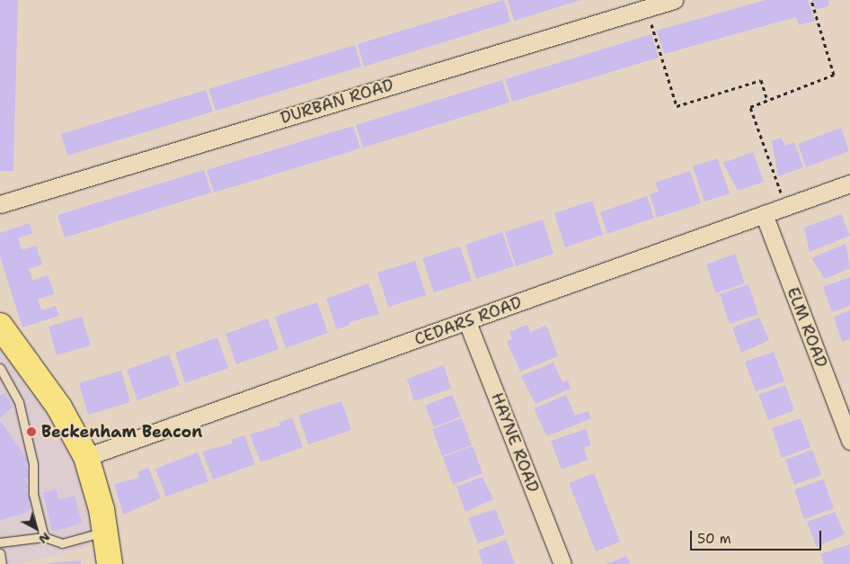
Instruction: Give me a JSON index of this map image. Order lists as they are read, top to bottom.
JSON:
{
  "streets": {
    "street": [
      "DURBAN ROAD",
      "CEDARS ROAD",
      "ELM ROAD",
      "HAYNE ROAD"
    ]
  },
  "crossings": [
    ["CEDARS ROAD", "ELM ROAD"],
    ["CEDARS ROAD", "HAYNE ROAD"]
  ],
  "places": ["Beckenham Beacon"],
  "scale_bar": "50 m",
  "north": "bottom right"
}
